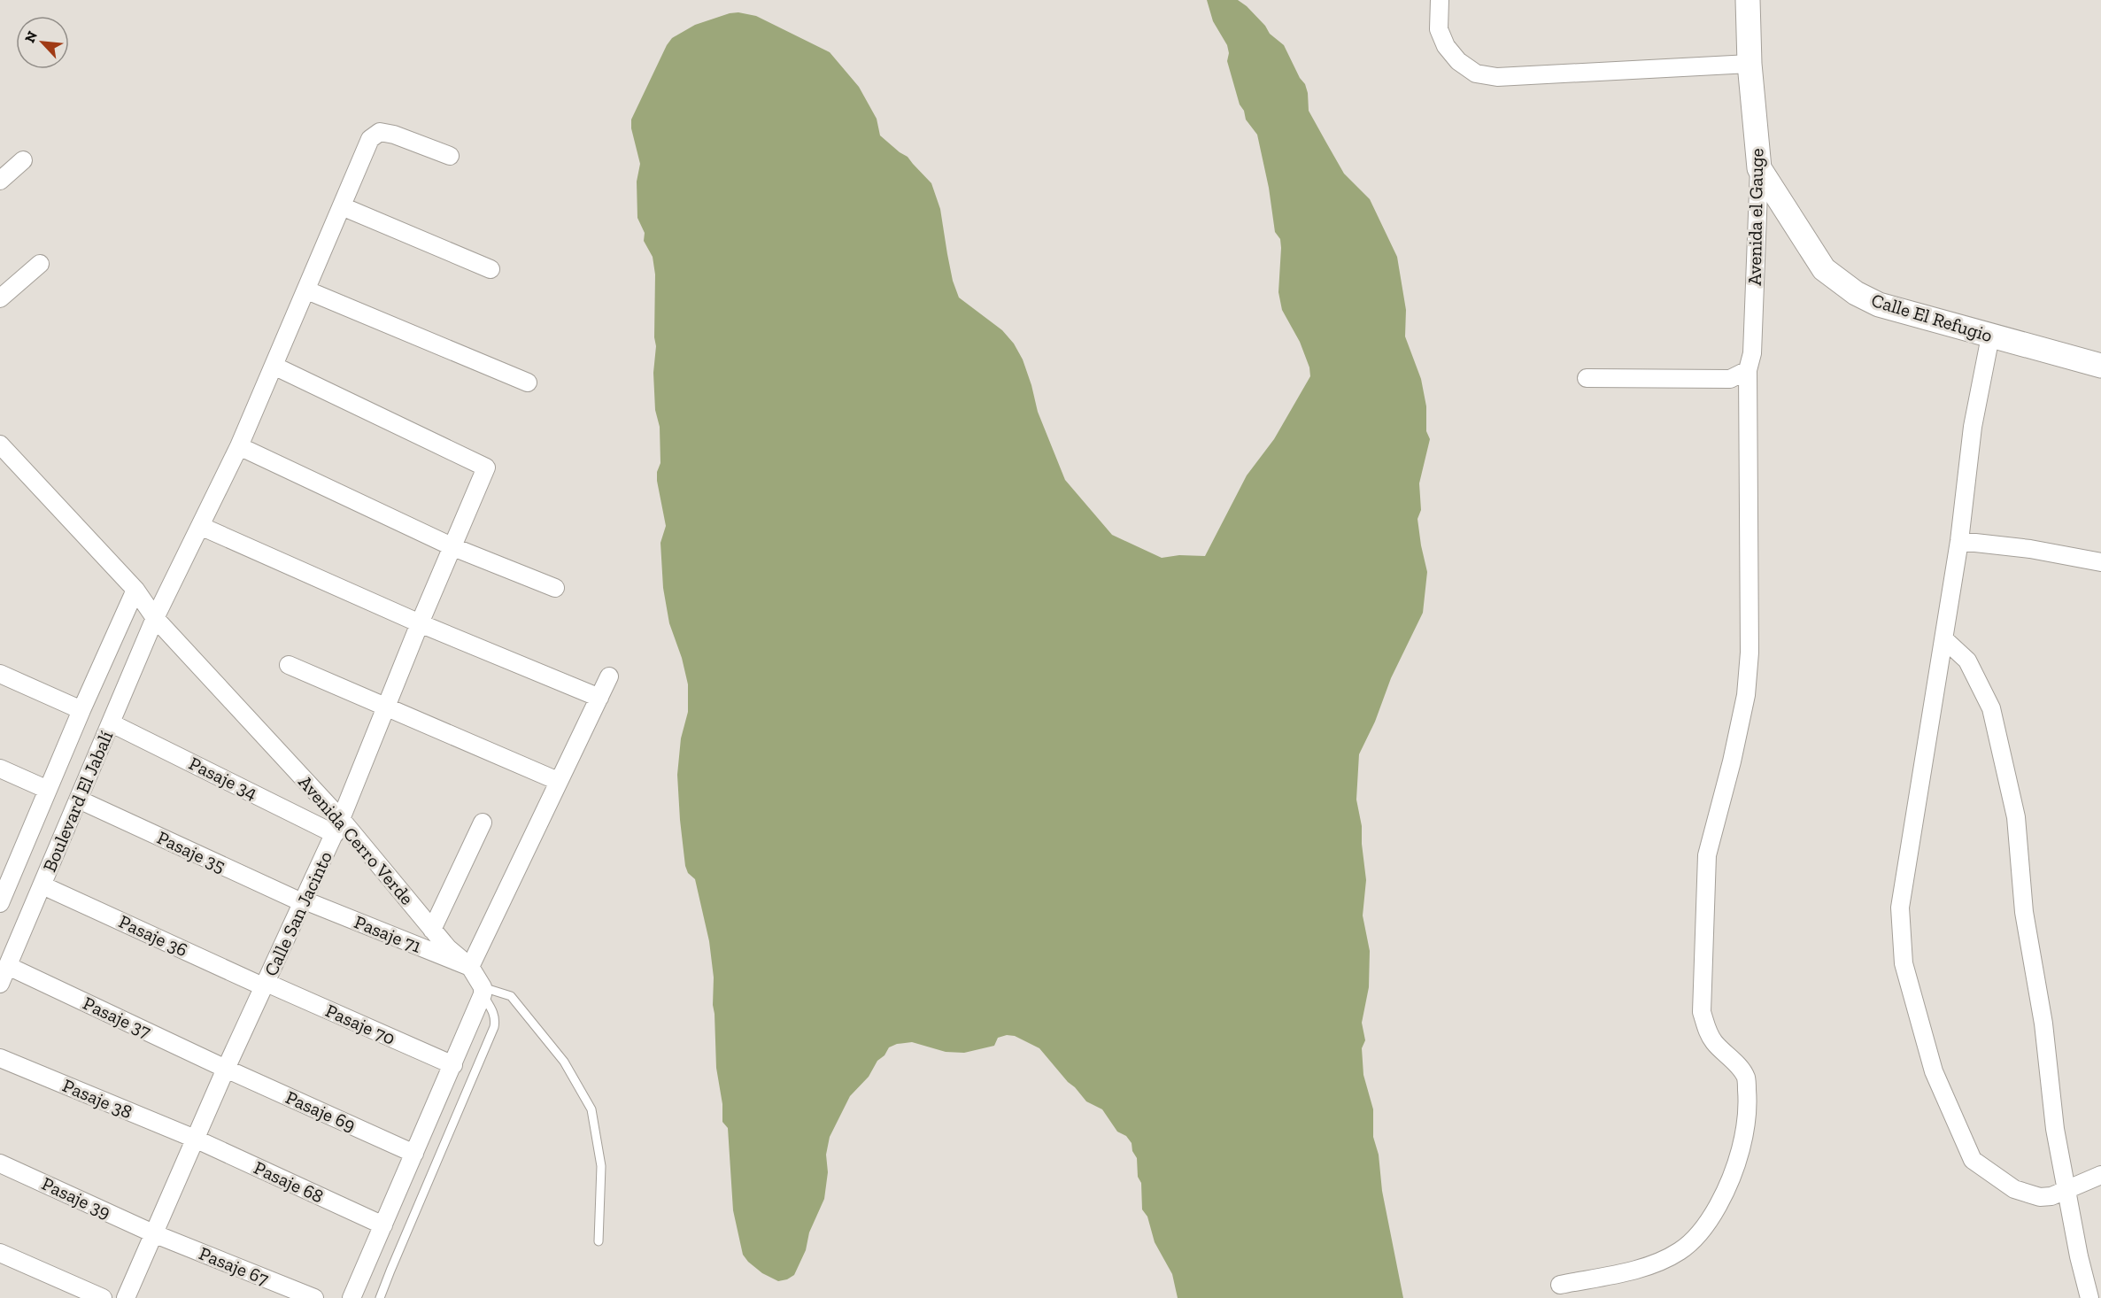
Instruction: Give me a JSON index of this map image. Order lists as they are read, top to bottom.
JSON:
{
  "streets": {
    "street": [
      "Avenida el Gauge",
      "Calle El Refugio",
      "Pasaje 34",
      "Boulevard El Jabalí",
      "Avenida Cerro Verde",
      "Pasaje 35",
      "Calle San Jacinto",
      "Pasaje 71",
      "Pasaje 36",
      "Pasaje 37",
      "Pasaje 70",
      "Pasaje 38",
      "Pasaje 69",
      "Pasaje 68",
      "Pasaje 39",
      "Pasaje 67"
    ]
  },
  "crossings": [
    ["Avenida el Gauge", "Calle El Refugio"],
    ["Pasaje 34", "Boulevard El Jabalí"],
    ["Pasaje 34", "Avenida Cerro Verde"],
    ["Pasaje 34", "Calle San Jacinto"],
    ["Boulevard El Jabalí", "Avenida Cerro Verde"],
    ["Boulevard El Jabalí", "Pasaje 35"],
    ["Boulevard El Jabalí", "Calle San Jacinto"],
    ["Boulevard El Jabalí", "Pasaje 36"],
    ["Boulevard El Jabalí", "Pasaje 37"],
    ["Avenida Cerro Verde", "Calle San Jacinto"],
    ["Avenida Cerro Verde", "Pasaje 71"],
    ["Pasaje 35", "Calle San Jacinto"],
    ["Pasaje 35", "Pasaje 71"],
    ["Calle San Jacinto", "Pasaje 71"],
    ["Calle San Jacinto", "Pasaje 36"],
    ["Calle San Jacinto", "Pasaje 37"],
    ["Calle San Jacinto", "Pasaje 70"],
    ["Calle San Jacinto", "Pasaje 38"],
    ["Calle San Jacinto", "Pasaje 69"],
    ["Calle San Jacinto", "Pasaje 68"],
    ["Calle San Jacinto", "Pasaje 39"],
    ["Calle San Jacinto", "Pasaje 67"],
    ["Pasaje 36", "Pasaje 70"],
    ["Pasaje 37", "Pasaje 69"],
    ["Pasaje 38", "Pasaje 68"],
    ["Pasaje 39", "Pasaje 67"]
  ],
  "north": "top left"
}
